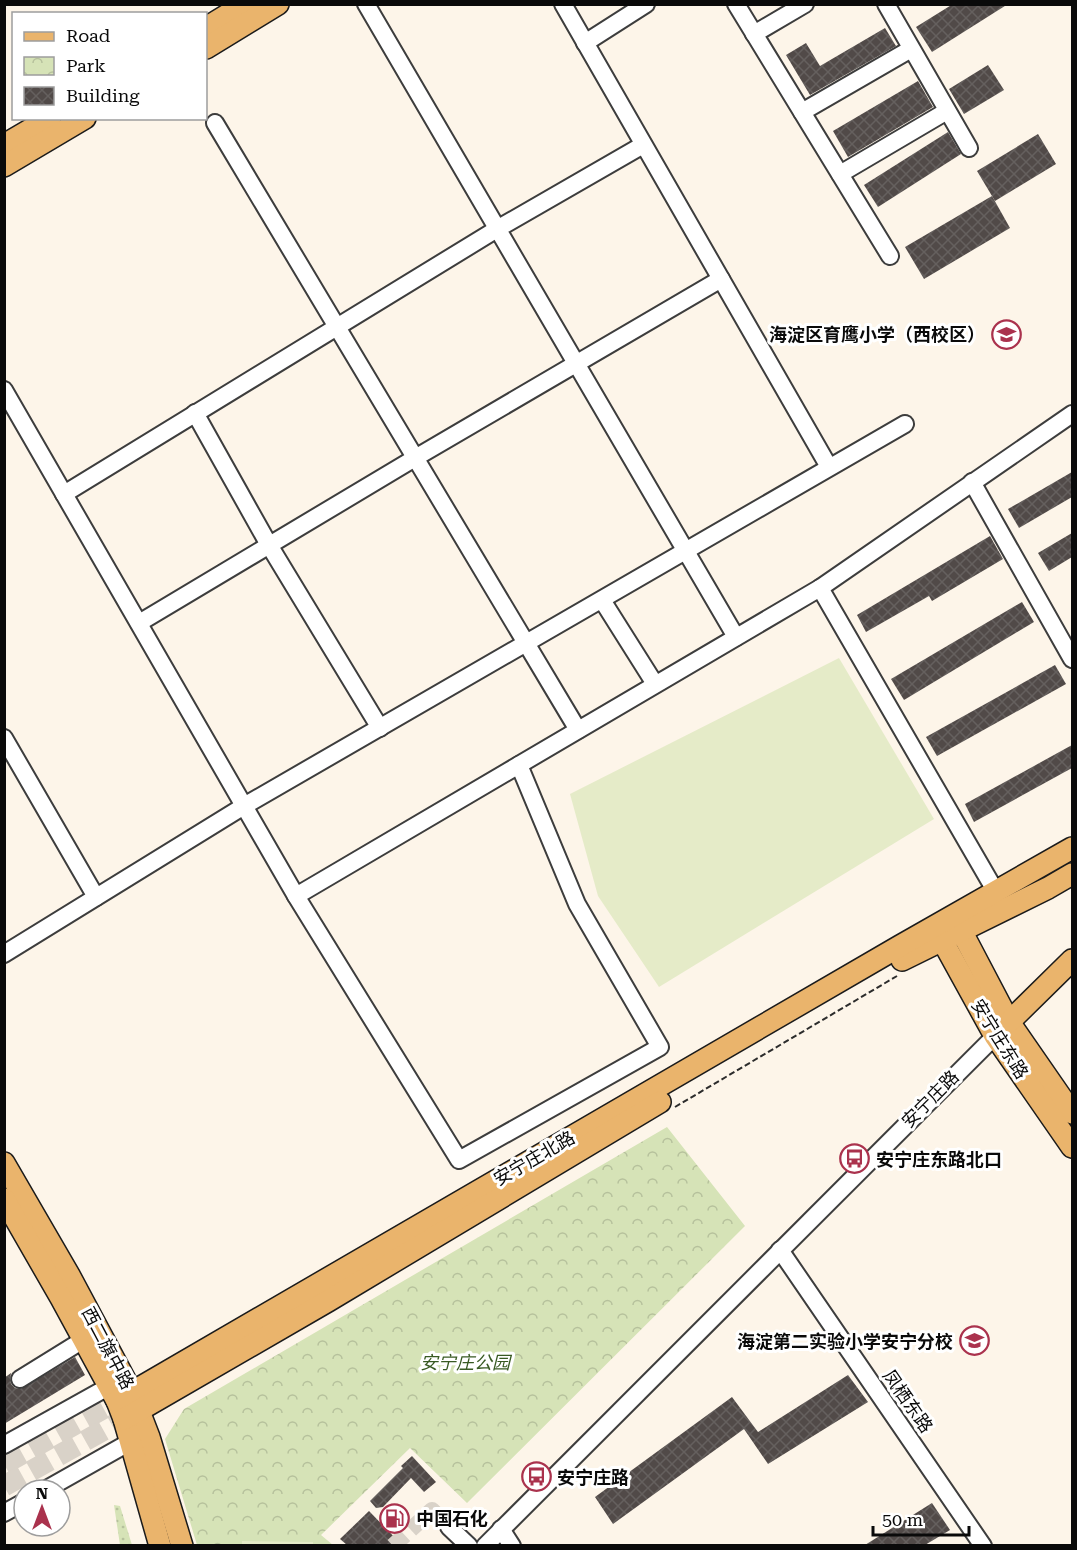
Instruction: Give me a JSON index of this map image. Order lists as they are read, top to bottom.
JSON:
{
  "streets": {
    "main road": [
      "安宁庄东路",
      "安宁庄路",
      "安宁庄北路",
      "西二旗中路"
    ],
    "street": ["凤栖东路"]
  },
  "crossings": [
    ["安宁庄东路", "安宁庄路"],
    ["安宁庄东路", "安宁庄北路"],
    ["安宁庄路", "凤栖东路"],
    ["安宁庄北路", "西二旗中路"]
  ],
  "parks": ["安宁庄公园"],
  "places": {
    "school or university": ["海淀区育鹰小学（西校区）", "海淀第二实验小学安宁分校"],
    "bus stop": ["安宁庄东路北口", "安宁庄路"],
    "fuel station": ["中国石化"]
  },
  "legend": ["Road", "Park", "Building"],
  "scale_bar": "50 m",
  "north": "top"
}
